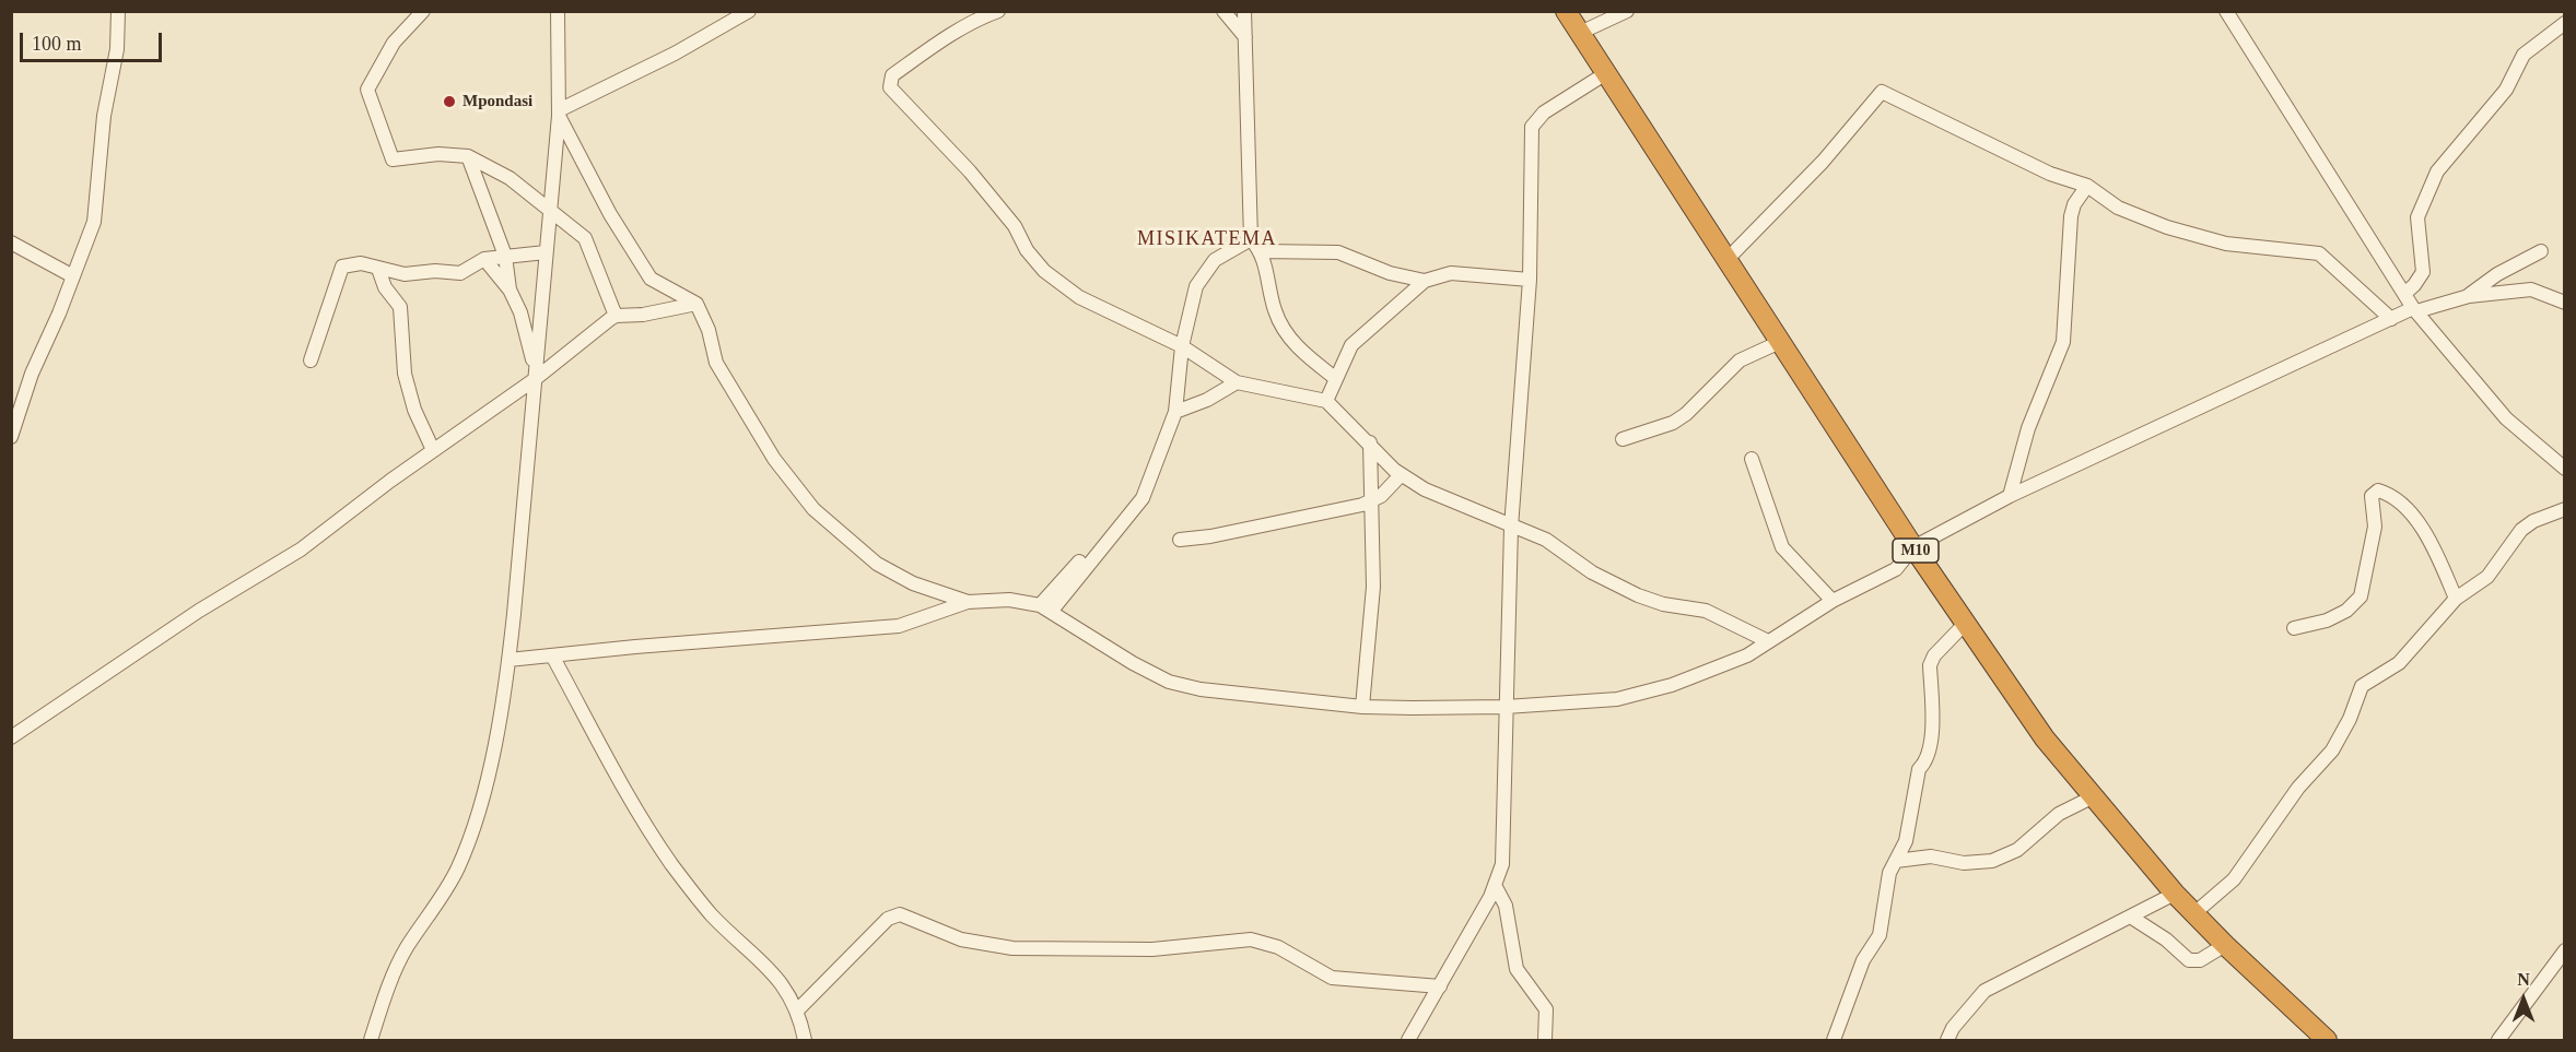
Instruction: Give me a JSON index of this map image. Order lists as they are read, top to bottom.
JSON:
{
  "streets": {
    "highway": ["M10"]
  },
  "districts": ["MISIKATEMA"],
  "places": ["Mpondasi"],
  "scale_bar": "100 m",
  "north": "top"
}
